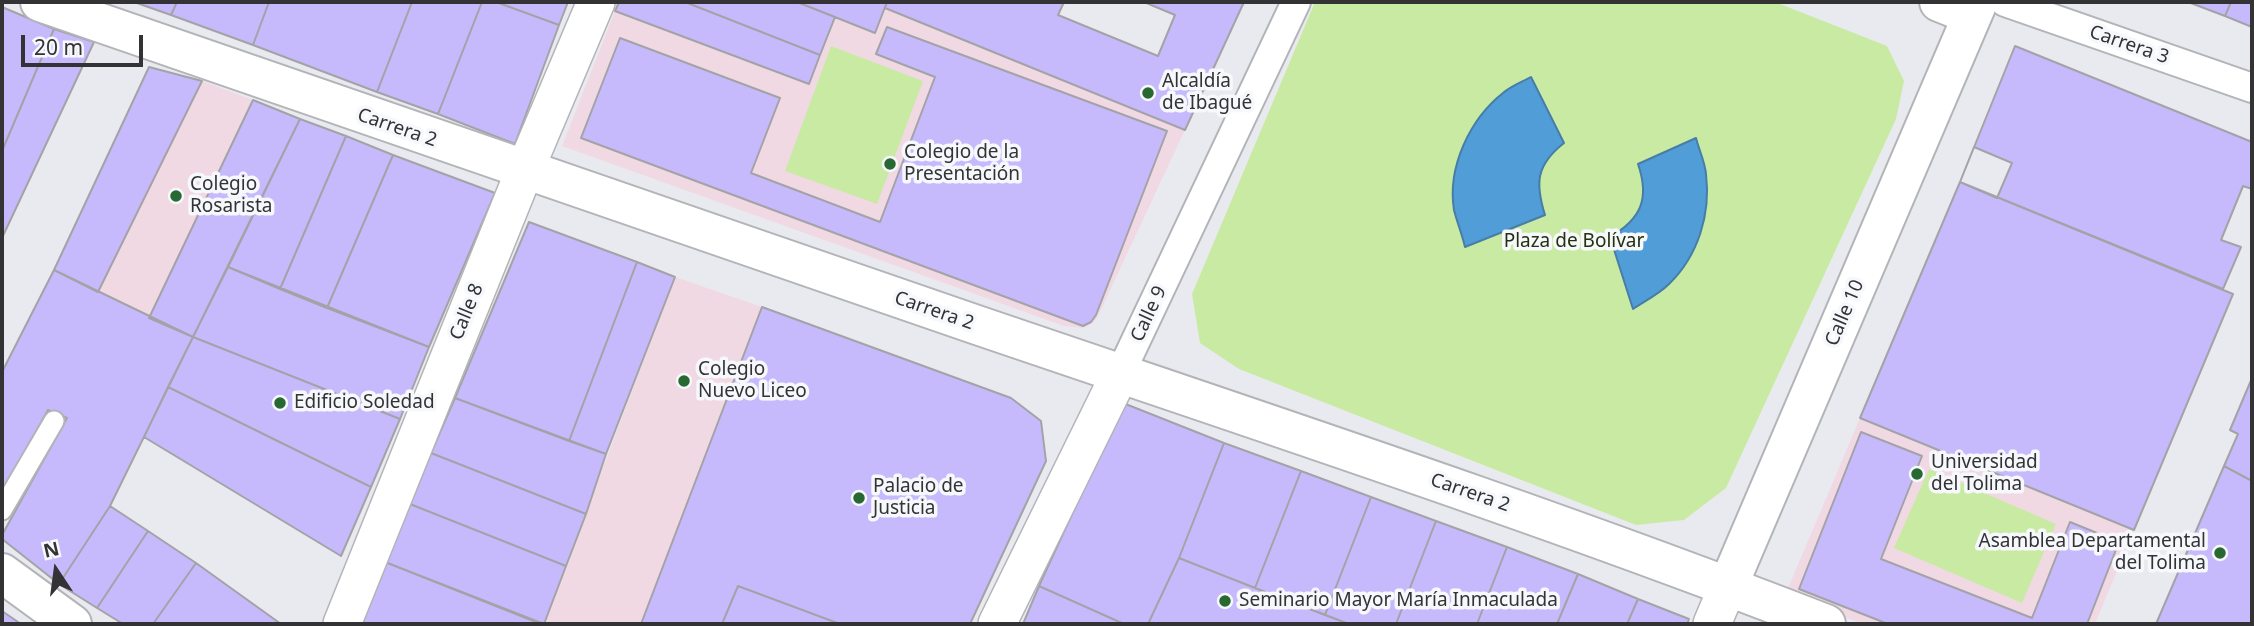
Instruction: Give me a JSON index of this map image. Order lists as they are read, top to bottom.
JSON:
{
  "streets": {
    "main road": ["Carrera 2", "Calle 10"],
    "street": ["Carrera 3", "Calle 8", "Calle 9"]
  },
  "crossings": [
    ["Carrera 3", "Calle 10"],
    ["Carrera 2", "Calle 8"],
    ["Carrera 2", "Calle 10"],
    ["Carrera 2", "Calle 9"]
  ],
  "parks": ["Plaza de Bolívar"],
  "places": [
    "Alcaldía de Ibagué",
    "Colegio de la Presentación",
    "Colegio Rosarista",
    "Colegio Nuevo Liceo",
    "Edificio Soledad",
    "Universidad del Tolima",
    "Palacio de Justicia",
    "Asamblea Departamental del Tolima",
    "Seminario Mayor María Inmaculada"
  ],
  "scale_bar": "20 m",
  "north": "top"
}
